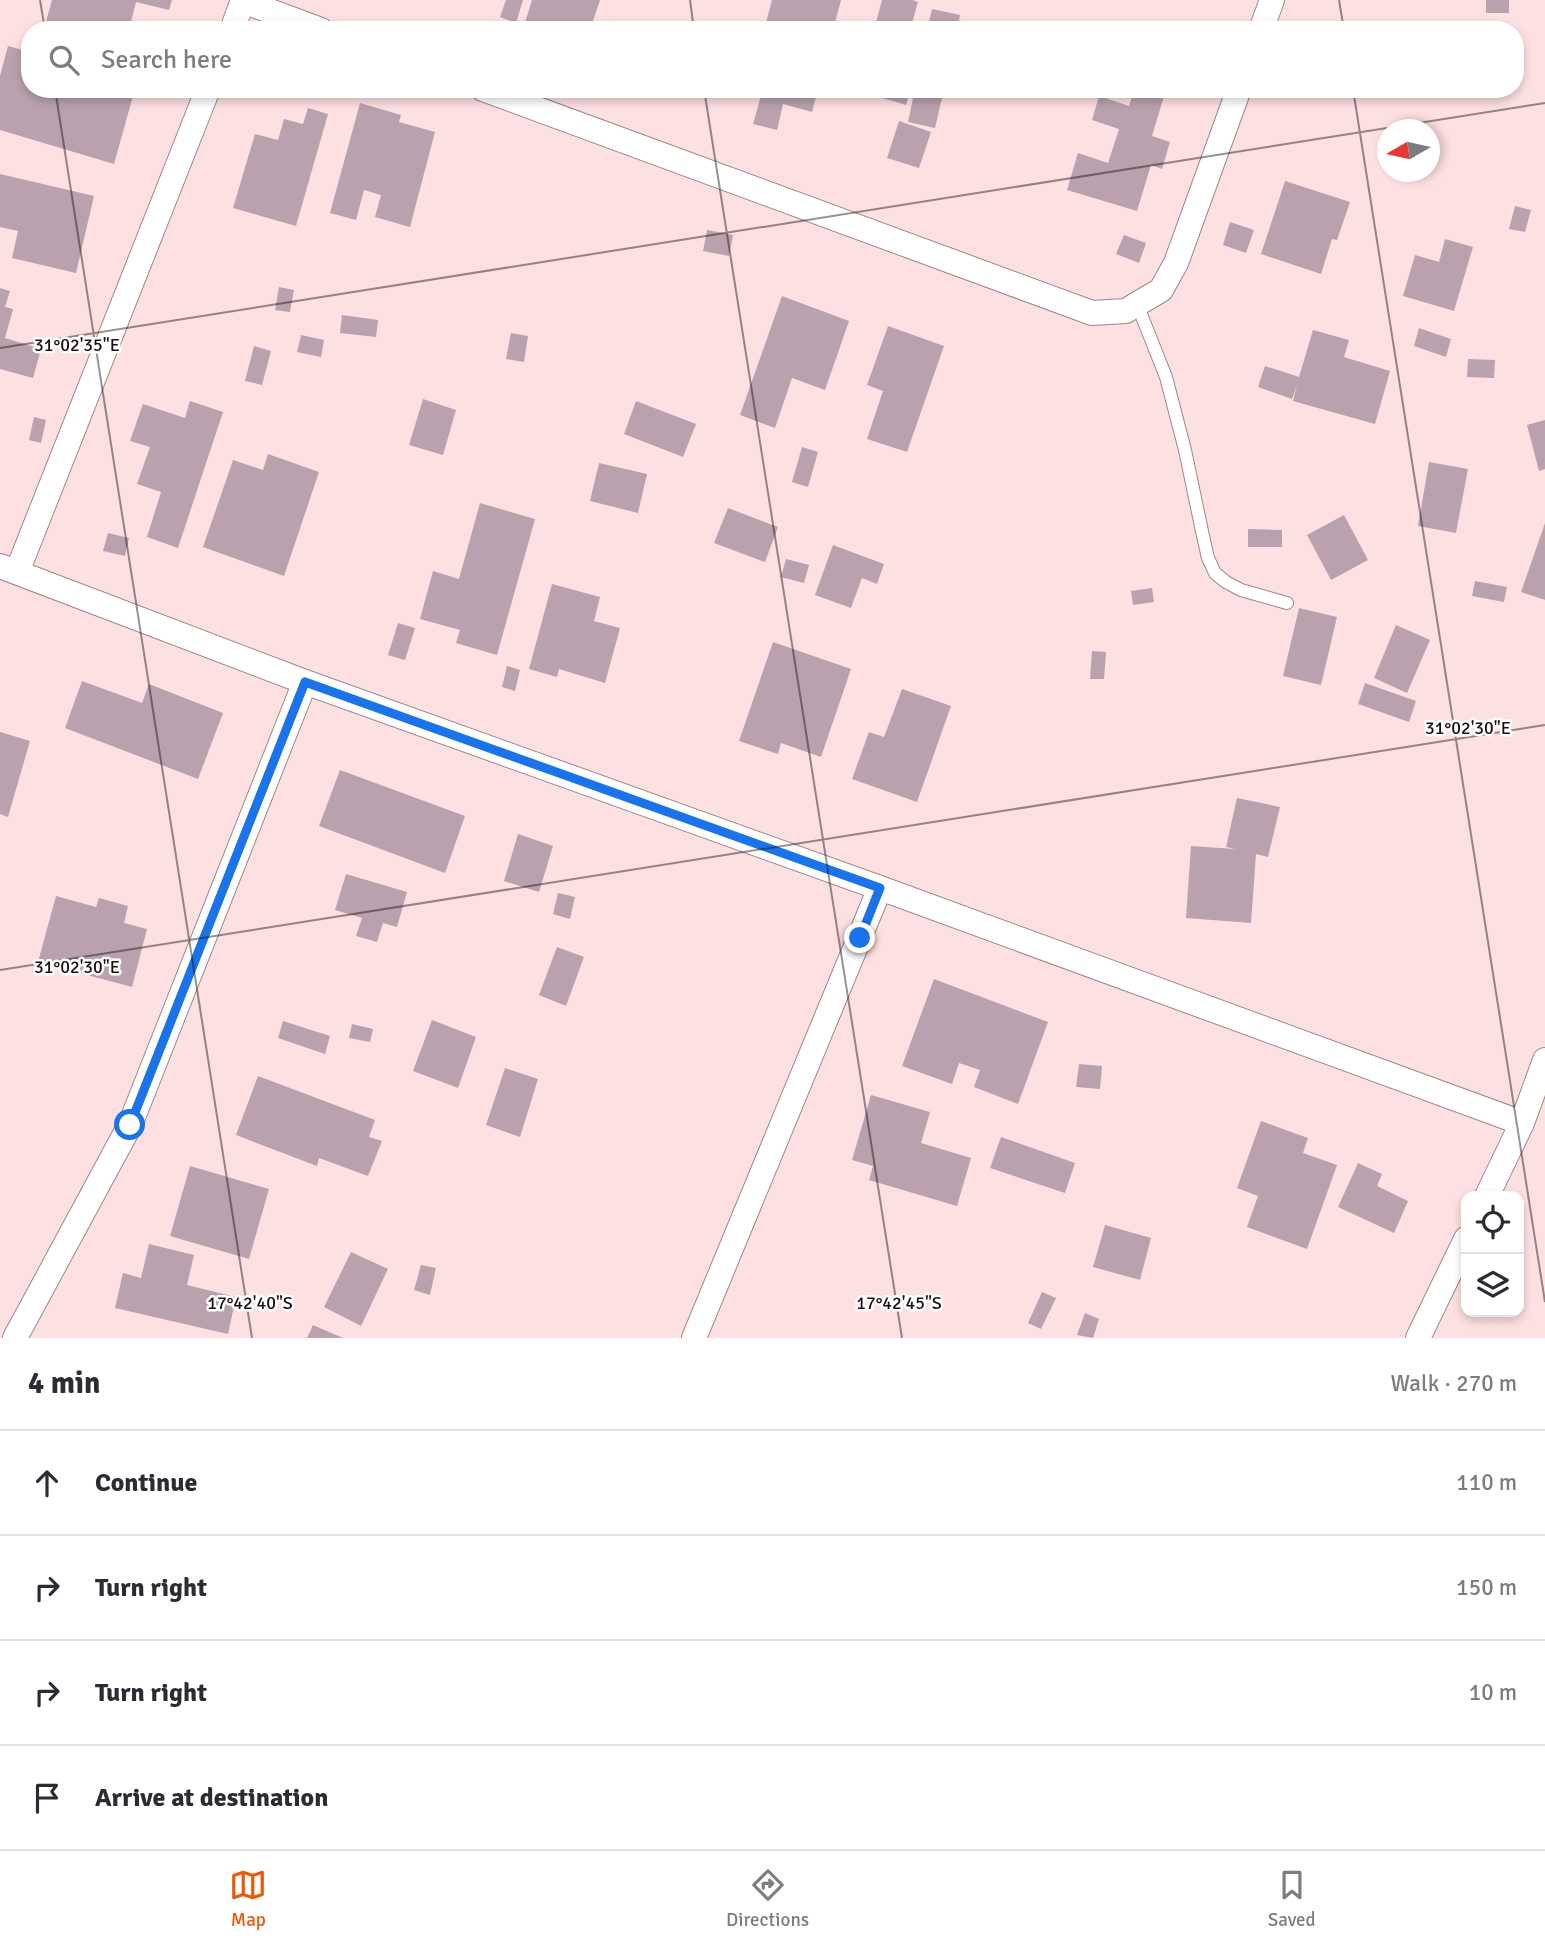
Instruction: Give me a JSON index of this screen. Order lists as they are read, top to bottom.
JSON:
{
  "north": "left",
  "page": {
    "search": "Search here",
    "heading": ["4 min", "Walk · 270 m"],
    "list": [
      ["Continue", "110 m"],
      ["Turn right", "150 m"],
      ["Turn right", "10 m"],
      "Arrive at destination"
    ],
    "nav": ["Map", "Directions", "Saved"]
  },
  "coordinates": [
    "31°02'35\"E",
    "31°02'30\"E",
    "17°42'40\"S",
    "17°42'45\"S"
  ]
}
